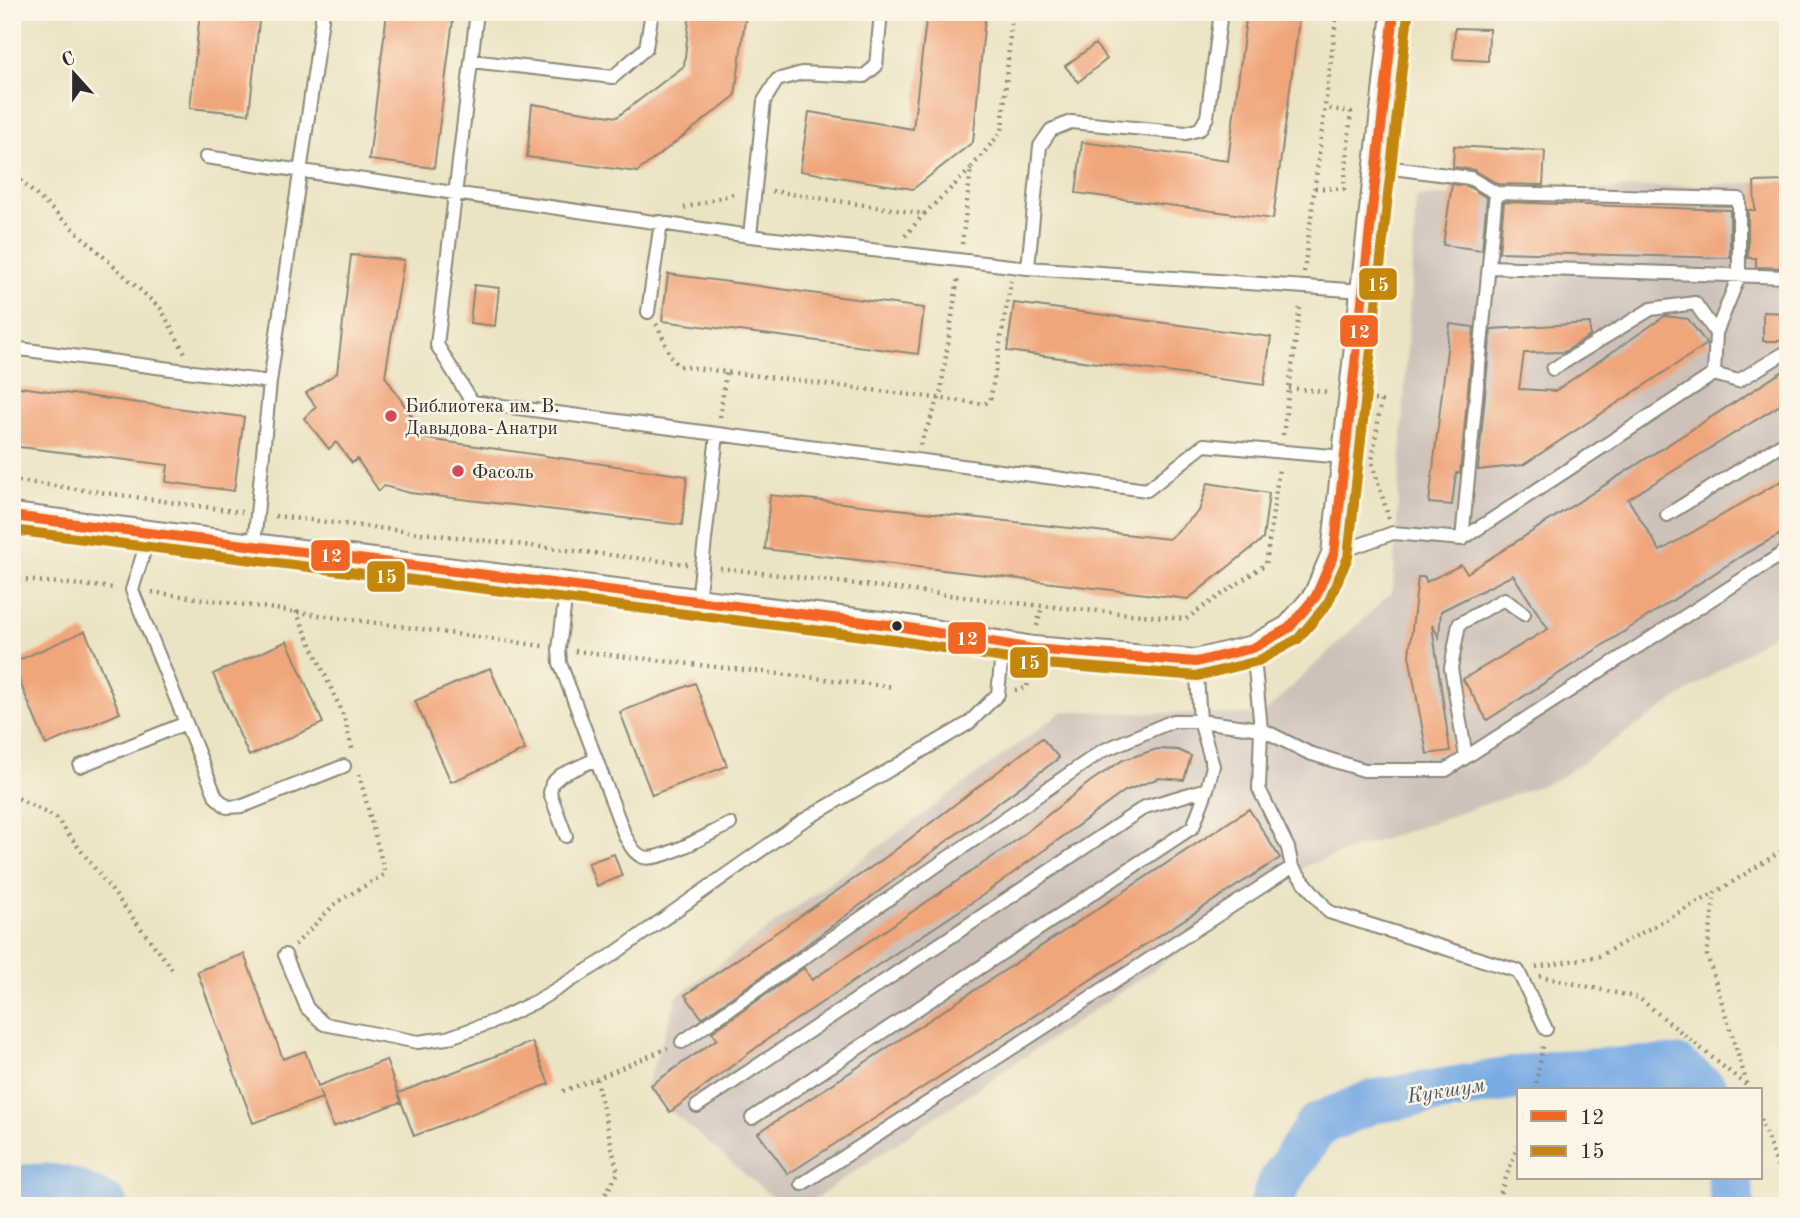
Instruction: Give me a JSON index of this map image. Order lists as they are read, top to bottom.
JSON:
{
  "water": ["Кукшум"],
  "places": ["Библиотека им. В. Давыдова-Анатри", "Фасоль"],
  "lines": ["transit line 12", "transit line 15"],
  "legend": ["12", "15"],
  "north": "top"
}
